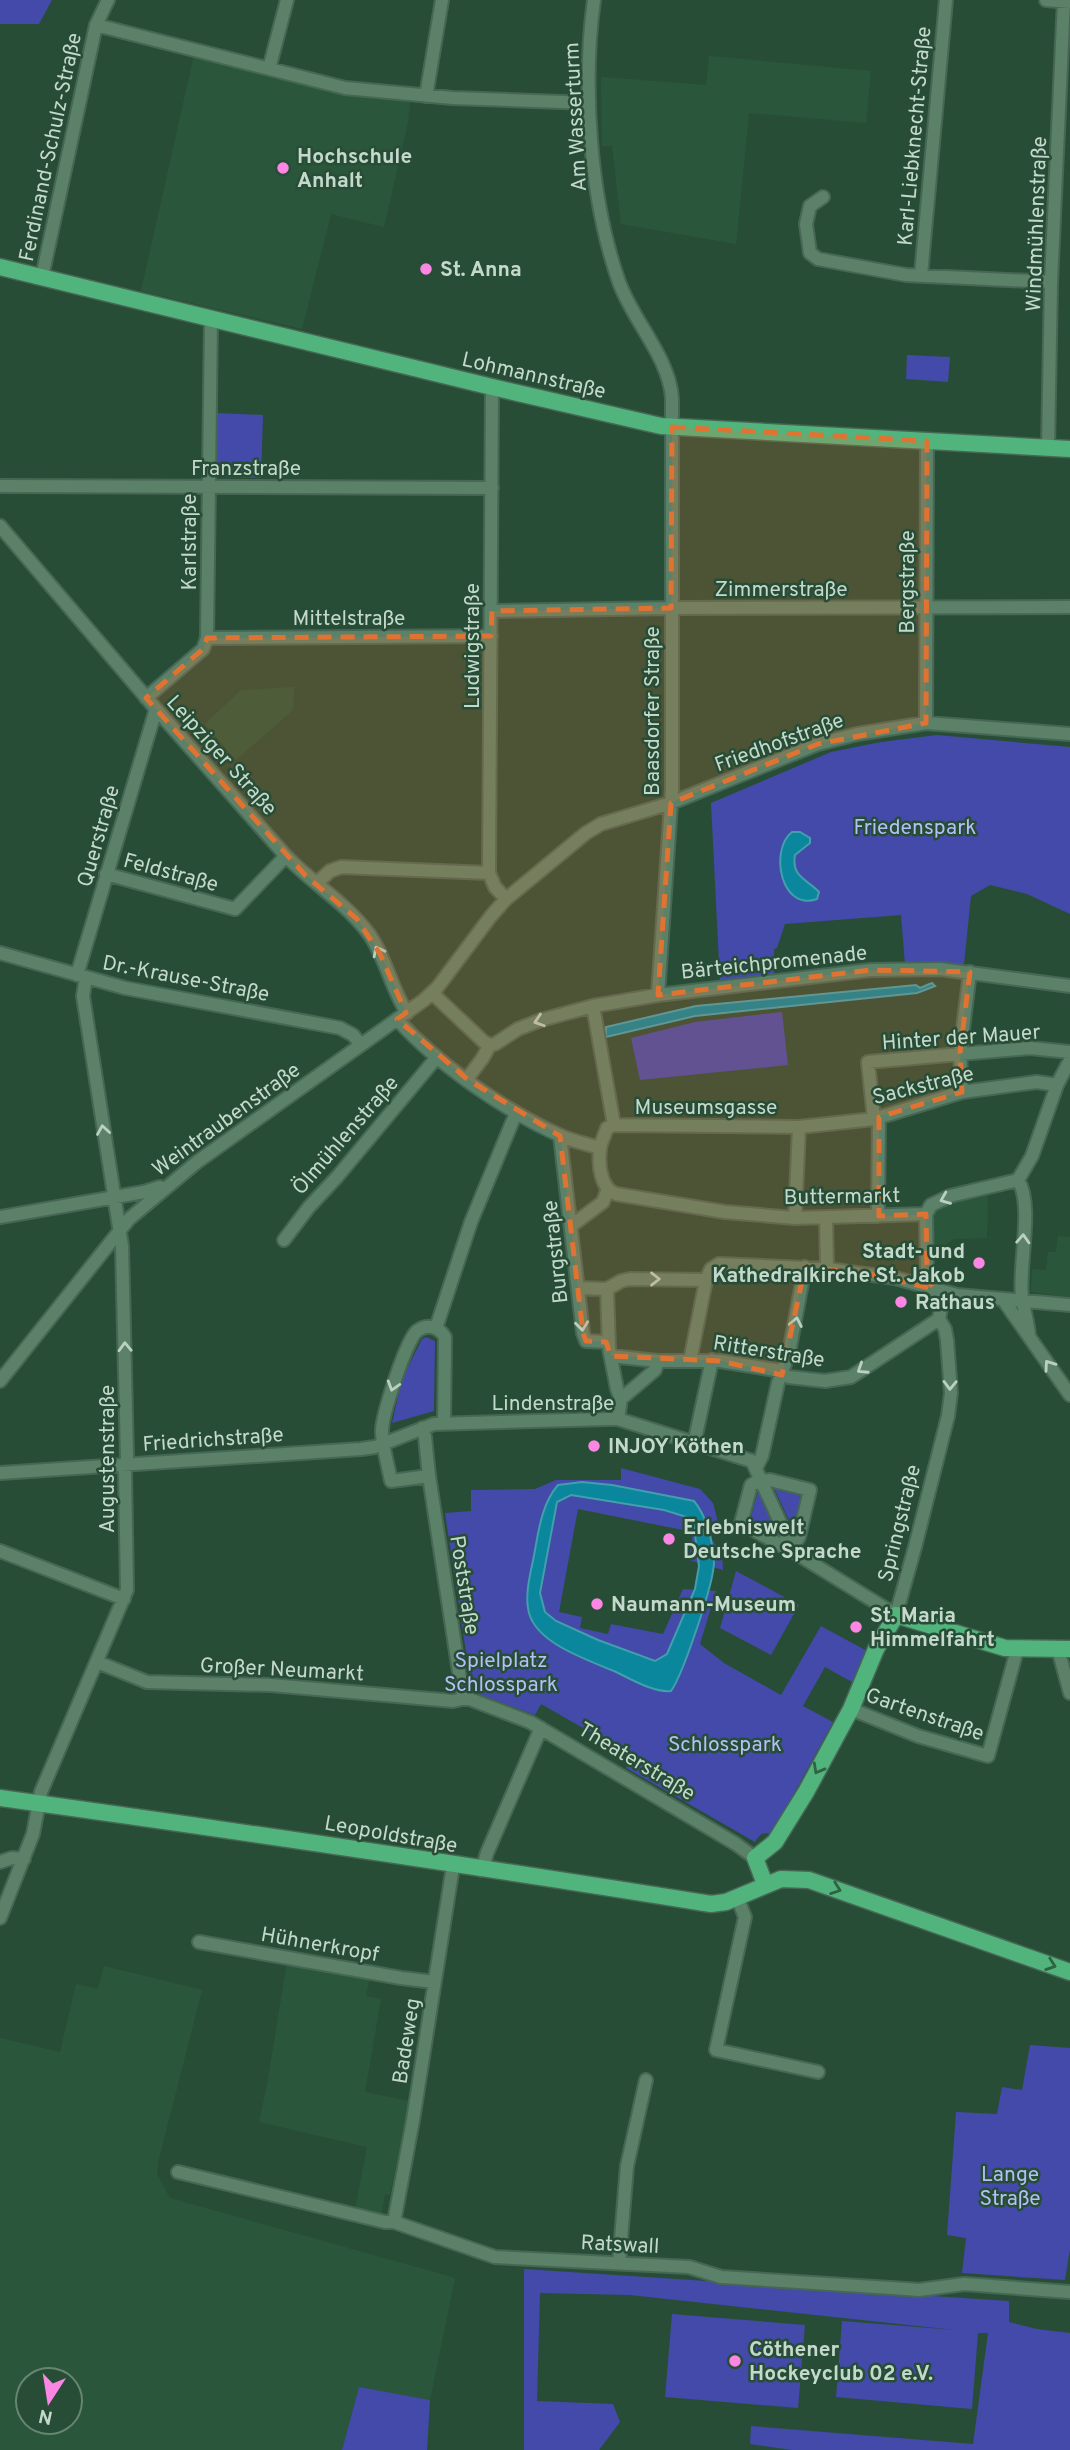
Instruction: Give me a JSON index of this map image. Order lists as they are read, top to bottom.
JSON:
{
  "streets": {
    "main road": ["Lohmannstraße", "Springstraße", "Leopoldstraße"],
    "street": [
      "Am Wasserturm",
      "Karl-Liebknecht-Straße",
      "Ferdinand-Schulz-Straße",
      "Windmühlenstraße",
      "Franzstraße",
      "Karlstraße",
      "Bergstraße",
      "Zimmerstraße",
      "Mittelstraße",
      "Ludwigstraße",
      "Baasdorfer Straße",
      "Friedhofstraße",
      "Leipziger Straße",
      "Querstraße",
      "Feldstraße",
      "Bärteichpromenade",
      "Dr.-Krause-Straße",
      "Hinter der Mauer",
      "Sackstraße",
      "Museumsgasse",
      "Weintraubenstraße",
      "Ölmühlenstraße",
      "Buttermarkt",
      "Burgstraße",
      "Ritterstraße",
      "Lindenstraße",
      "Friedrichstraße",
      "Augustenstraße",
      "Poststraße",
      "Großer Neumarkt",
      "Gartenstraße",
      "Theaterstraße",
      "Hühnerkropf",
      "Badeweg",
      "Ratswall"
    ]
  },
  "crossings": [
    ["Am Wasserturm", "Lohmannstraße"],
    ["Am Wasserturm", "Baasdorfer Straße"],
    ["Ferdinand-Schulz-Straße", "Lohmannstraße"],
    ["Windmühlenstraße", "Lohmannstraße"],
    ["Lohmannstraße", "Karlstraße"],
    ["Lohmannstraße", "Bergstraße"],
    ["Lohmannstraße", "Ludwigstraße"],
    ["Lohmannstraße", "Baasdorfer Straße"],
    ["Franzstraße", "Karlstraße"],
    ["Franzstraße", "Ludwigstraße"],
    ["Karlstraße", "Mittelstraße"],
    ["Bergstraße", "Zimmerstraße"],
    ["Bergstraße", "Friedhofstraße"],
    ["Zimmerstraße", "Ludwigstraße"],
    ["Zimmerstraße", "Baasdorfer Straße"],
    ["Mittelstraße", "Ludwigstraße"],
    ["Baasdorfer Straße", "Friedhofstraße"],
    ["Baasdorfer Straße", "Bärteichpromenade"],
    ["Friedhofstraße", "Weintraubenstraße"],
    ["Leipziger Straße", "Querstraße"],
    ["Leipziger Straße", "Feldstraße"],
    ["Leipziger Straße", "Weintraubenstraße"],
    ["Leipziger Straße", "Ölmühlenstraße"],
    ["Leipziger Straße", "Burgstraße"],
    ["Querstraße", "Feldstraße"],
    ["Querstraße", "Dr.-Krause-Straße"],
    ["Querstraße", "Augustenstraße"],
    ["Dr.-Krause-Straße", "Weintraubenstraße"],
    ["Dr.-Krause-Straße", "Augustenstraße"],
    ["Hinter der Mauer", "Sackstraße"],
    ["Sackstraße", "Museumsgasse"],
    ["Weintraubenstraße", "Augustenstraße"],
    ["Buttermarkt", "Springstraße"],
    ["Ritterstraße", "Springstraße"],
    ["Lindenstraße", "Friedrichstraße"],
    ["Lindenstraße", "Poststraße"],
    ["Friedrichstraße", "Augustenstraße"],
    ["Augustenstraße", "Großer Neumarkt"],
    ["Augustenstraße", "Leopoldstraße"],
    ["Springstraße", "Gartenstraße"],
    ["Springstraße", "Theaterstraße"],
    ["Poststraße", "Großer Neumarkt"],
    ["Poststraße", "Theaterstraße"],
    ["Großer Neumarkt", "Theaterstraße"],
    ["Leopoldstraße", "Badeweg"],
    ["Hühnerkropf", "Badeweg"],
    ["Badeweg", "Ratswall"]
  ],
  "one_way": ["Ritterstraße", "Augustenstraße", "Springstraße"],
  "parks": [
    "Friedenspark",
    "Spielplatz Schlosspark",
    "Schlosspark",
    "Lange Straße"
  ],
  "places": [
    "Hochschule Anhalt",
    "St. Anna",
    "Stadt- und Kathedralkirche St. Jakob",
    "Rathaus",
    "INJOY Köthen",
    "Erlebniswelt Deutsche Sprache",
    "Naumann-Museum",
    "St. Maria Himmelfahrt",
    "Cöthener Hockeyclub 02 e.V."
  ],
  "north": "bottom"
}
